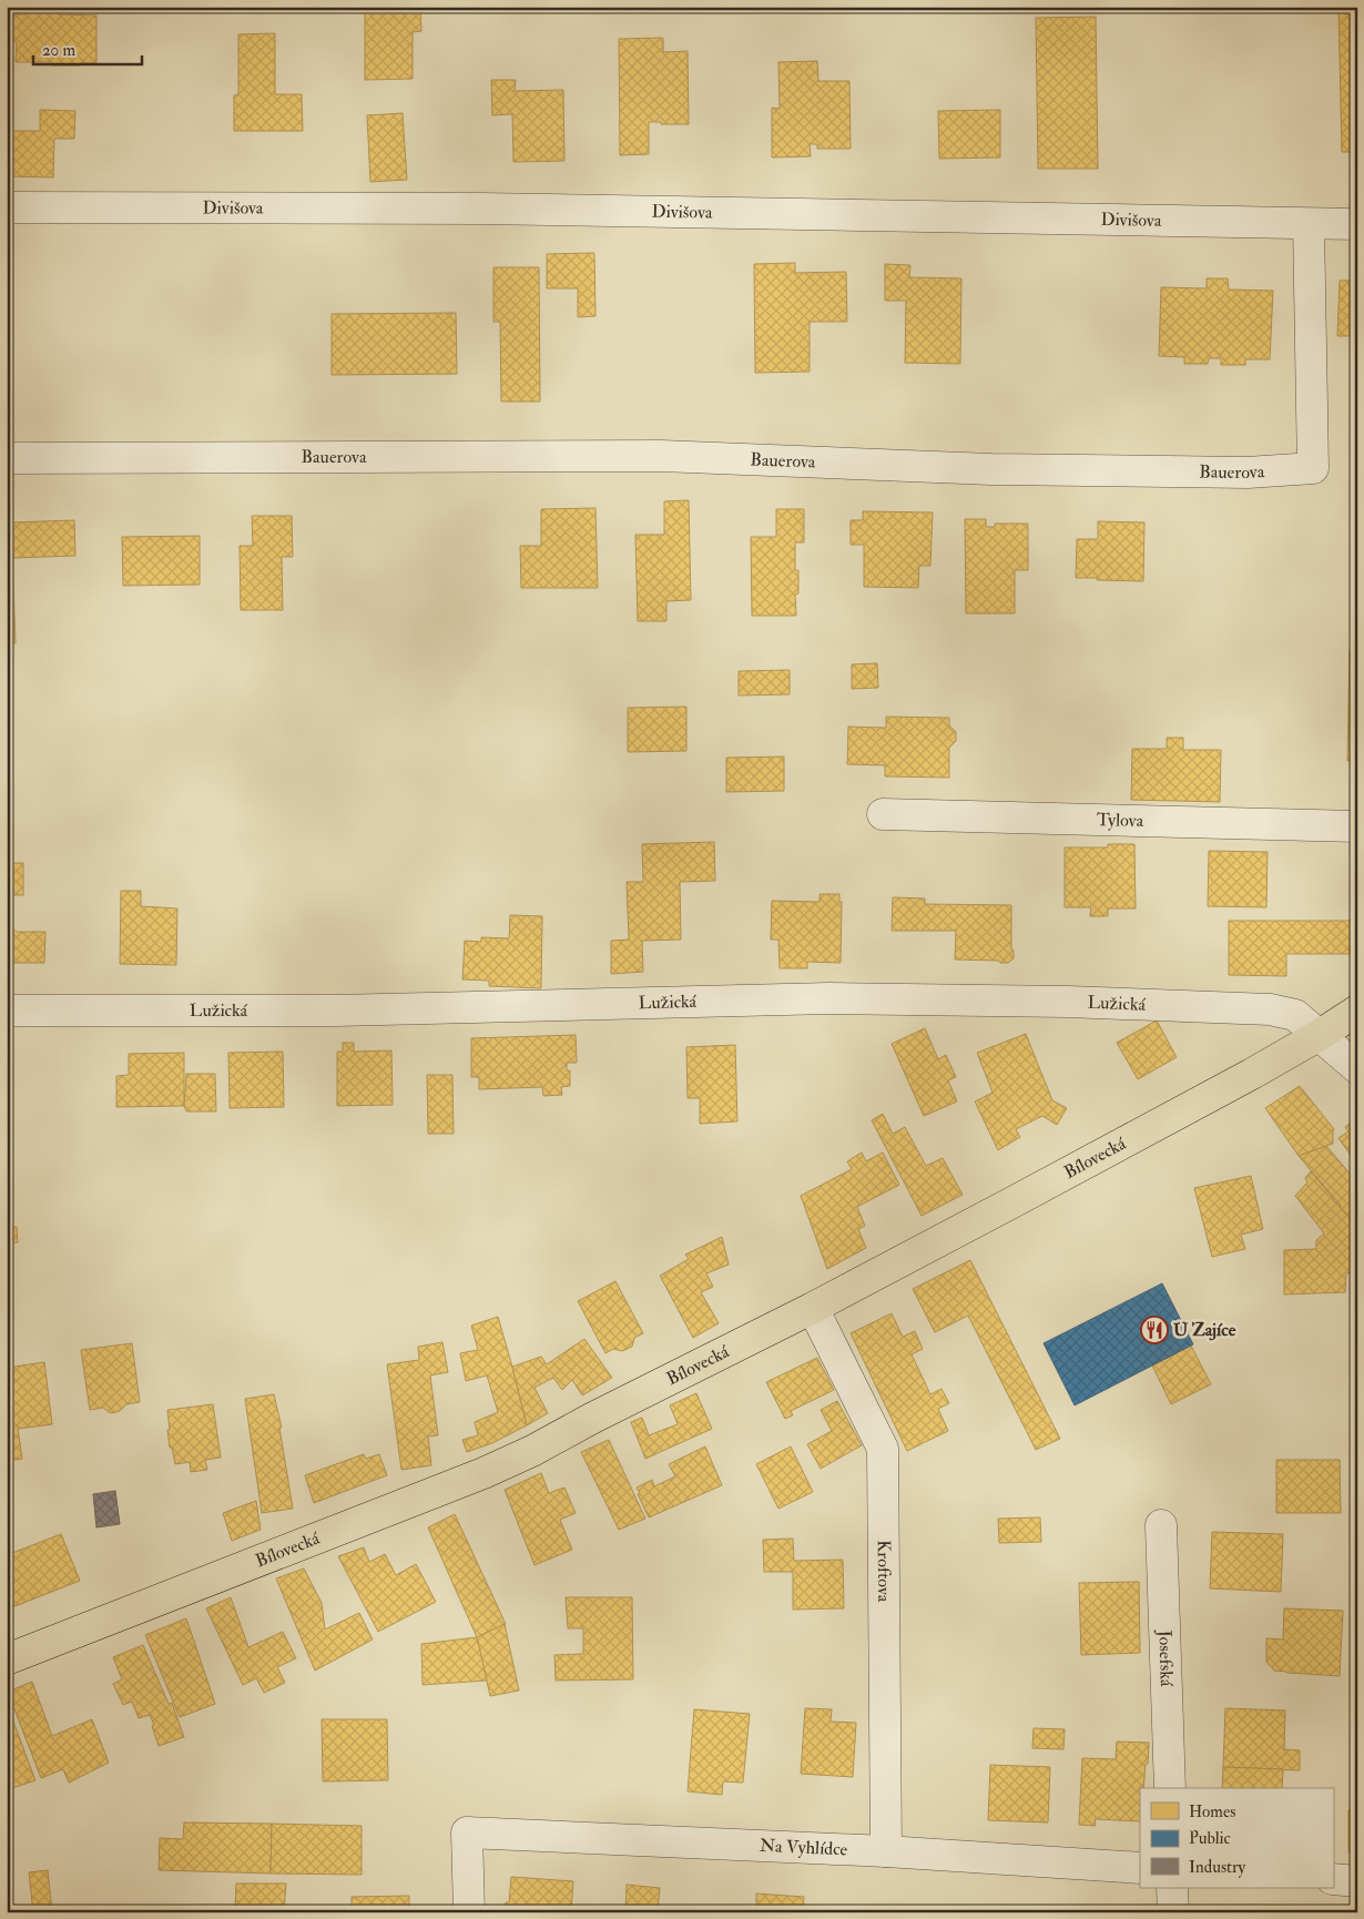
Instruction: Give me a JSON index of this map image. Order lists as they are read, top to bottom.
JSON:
{
  "streets": {
    "main road": ["Bílovecká"],
    "street": [
      "Divišova",
      "Bauerova",
      "Tylova",
      "Lužická",
      "Kroftova",
      "Josefská",
      "Na Vyhlídce"
    ]
  },
  "crossings": [
    ["Divišova", "Bauerova"],
    ["Lužická", "Bílovecká"],
    ["Bílovecká", "Kroftova"],
    ["Kroftova", "Na Vyhlídce"]
  ],
  "places": {
    "restaurant": ["U Zajíce"]
  },
  "legend": ["Homes", "Public", "Industry"],
  "scale_bar": "20 m"
}
